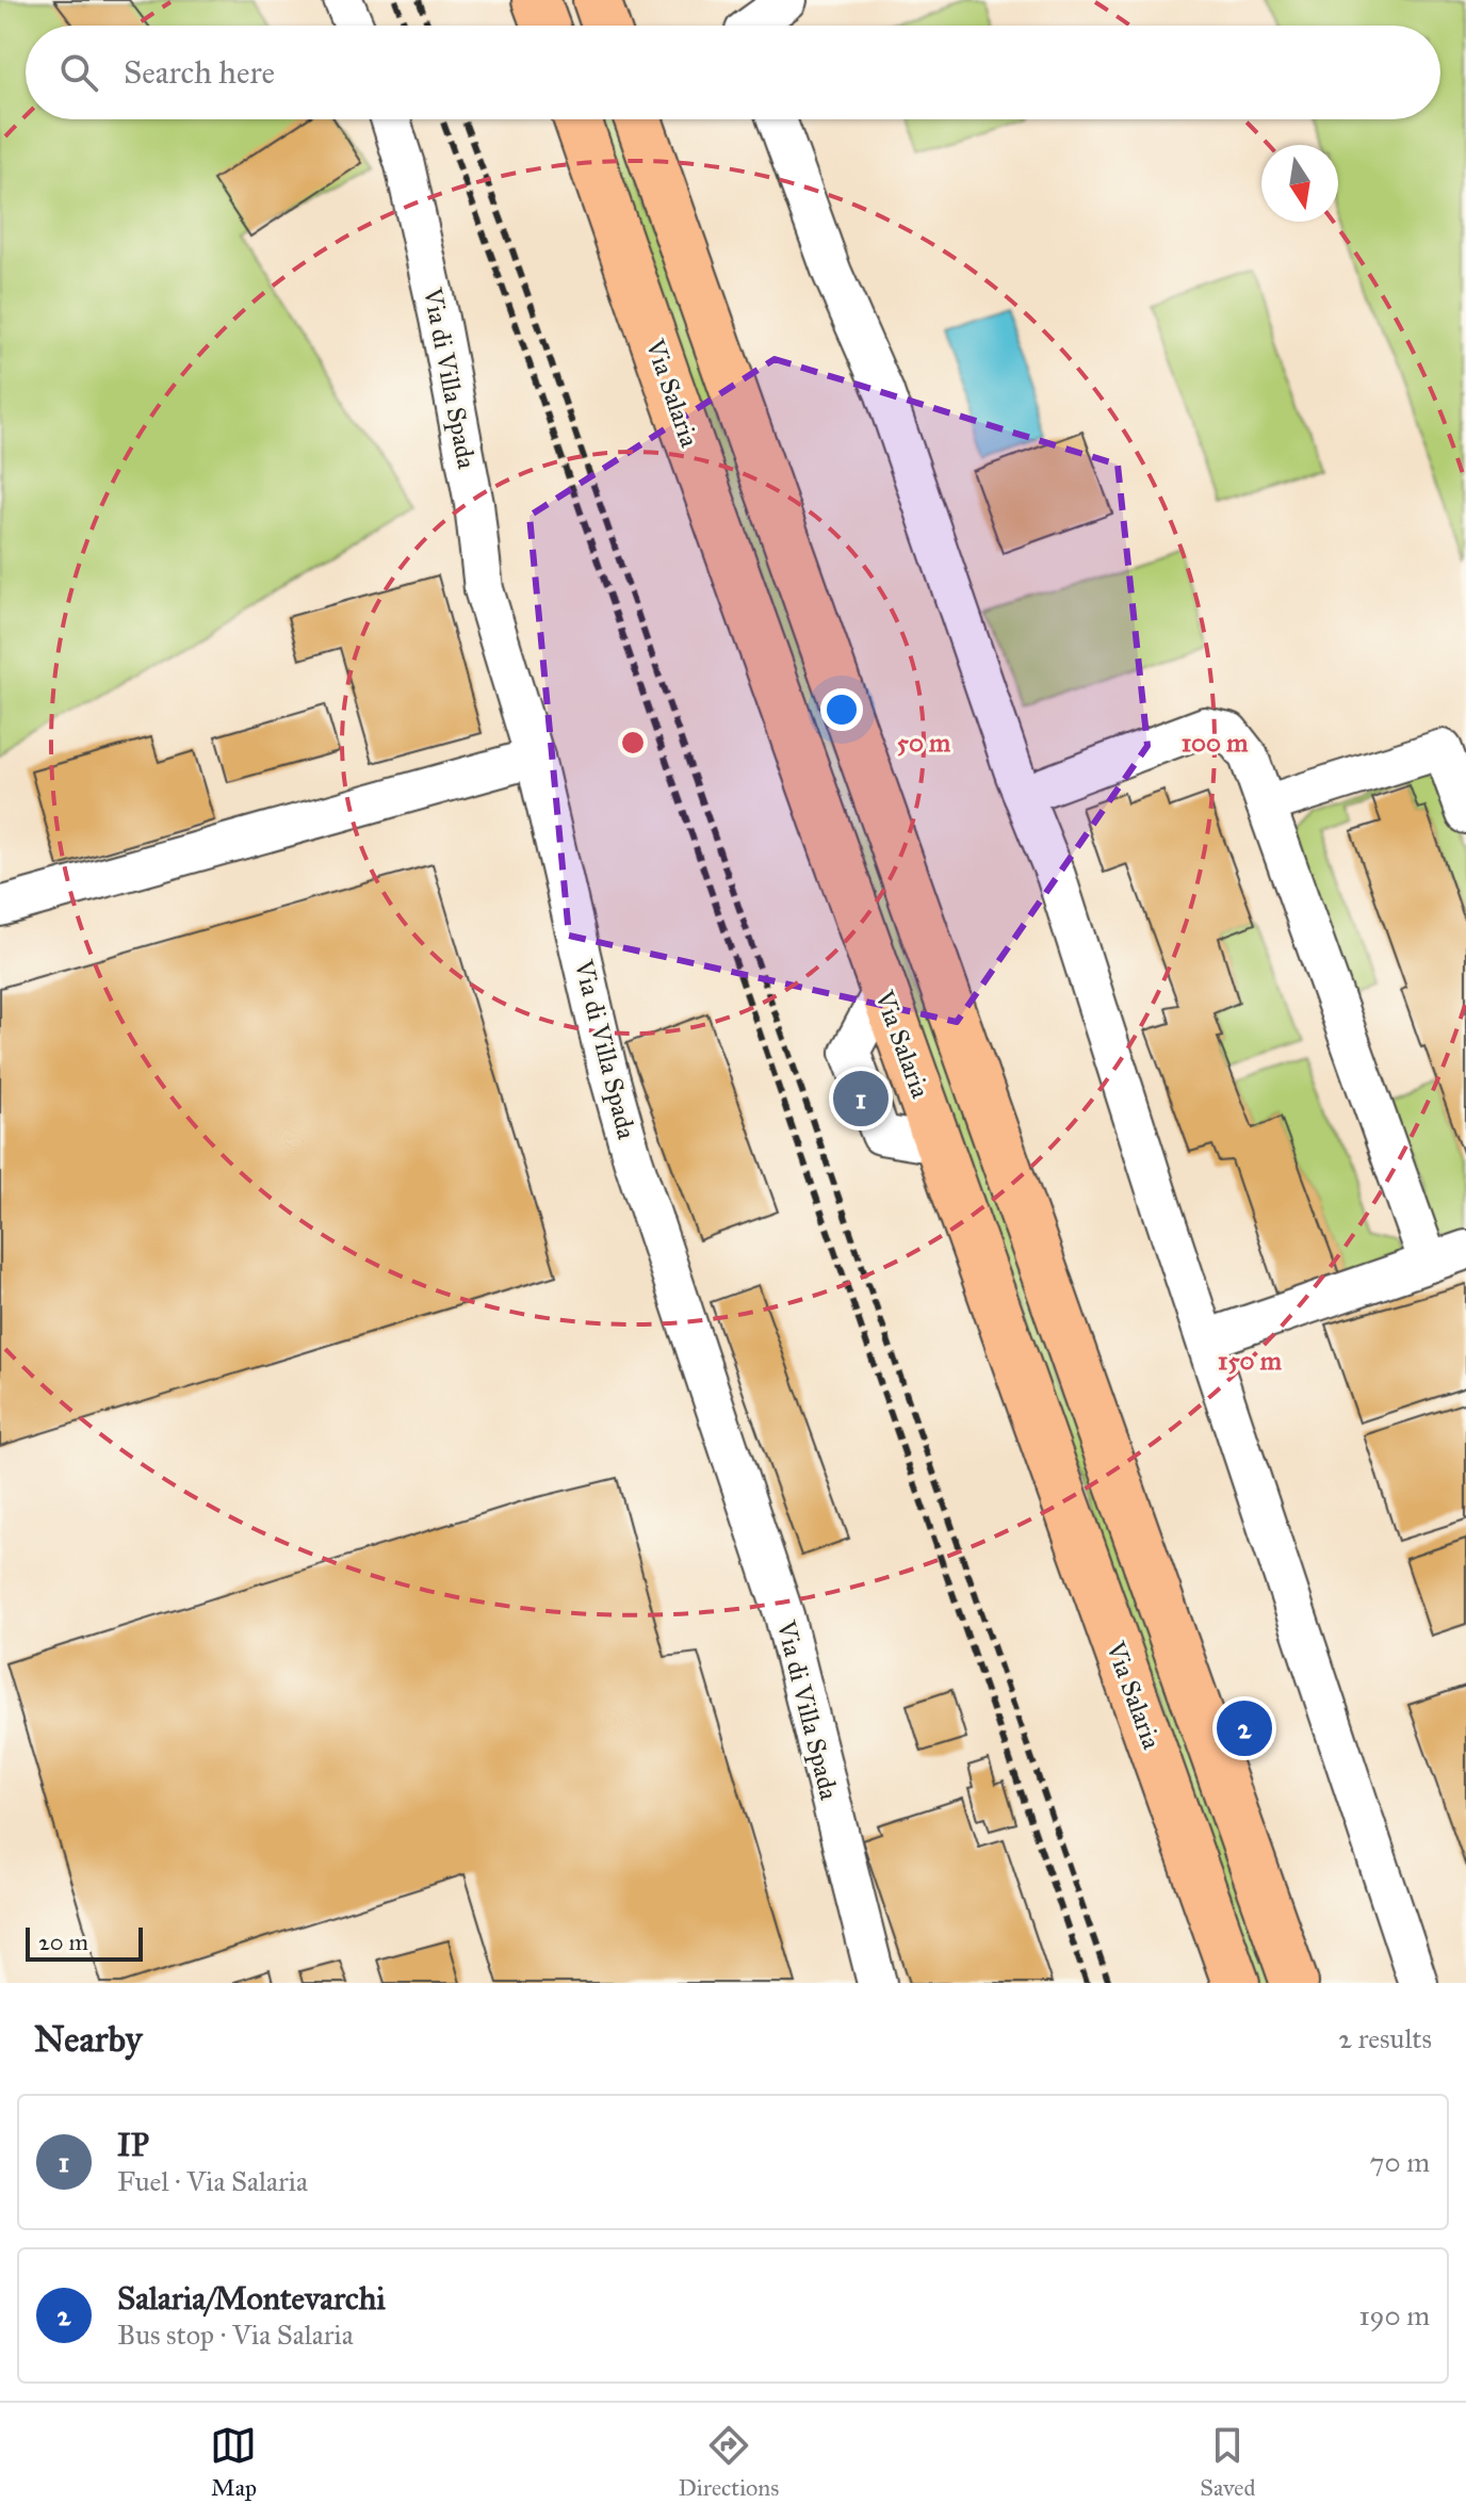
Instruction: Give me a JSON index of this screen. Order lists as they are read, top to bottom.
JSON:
{
  "streets": {
    "main road": ["Via Salaria"],
    "street": ["Via di Villa Spada"]
  },
  "scale_bar": "20 m",
  "north": "bottom",
  "page": {
    "search": "Search here",
    "pins": ["1", "2"],
    "scale": "20 m",
    "heading": ["Nearby", "2 results"],
    "list": [
      {
        "mark": "1",
        "name": "IP",
        "note": "Fuel · Via Salaria",
        "value": "70 m"
      },
      {
        "mark": "2",
        "name": "Salaria/Montevarchi",
        "note": "Bus stop · Via Salaria",
        "value": "190 m"
      }
    ],
    "nav": ["Map", "Directions", "Saved"]
  },
  "rings": ["50 m", "100 m", "150 m"]
}
